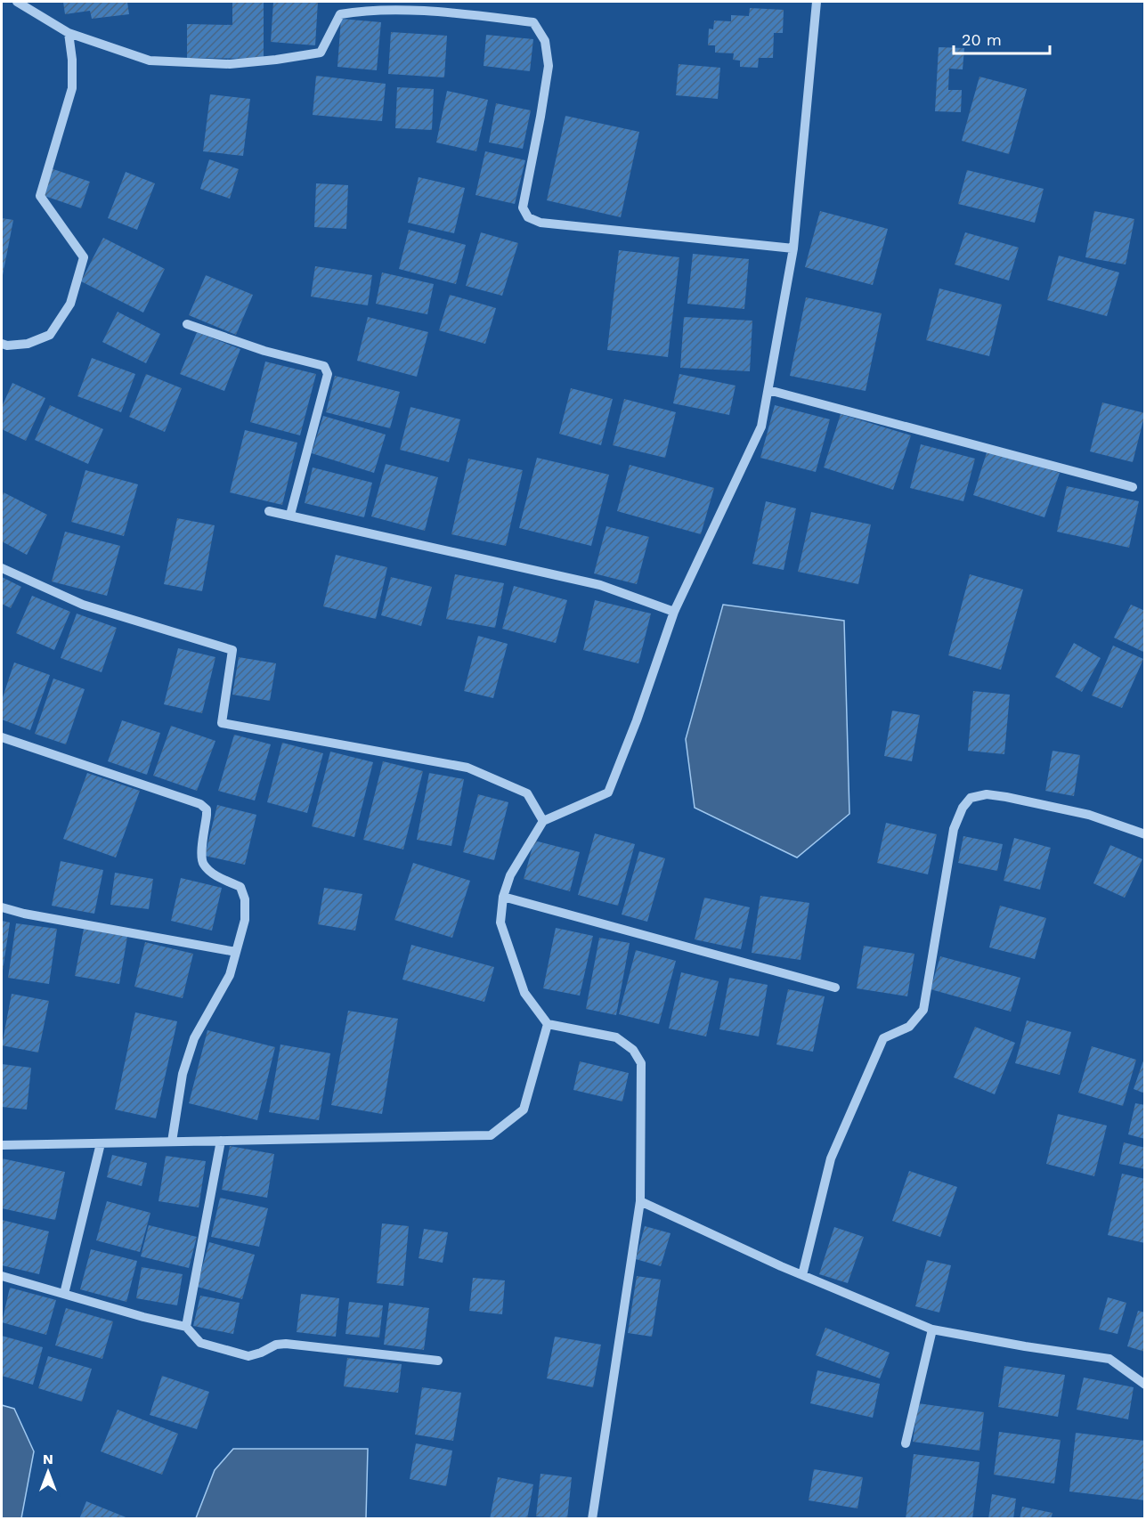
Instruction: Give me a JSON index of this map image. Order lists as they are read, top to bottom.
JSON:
{
  "scale_bar": "20 m",
  "north": "top"
}
